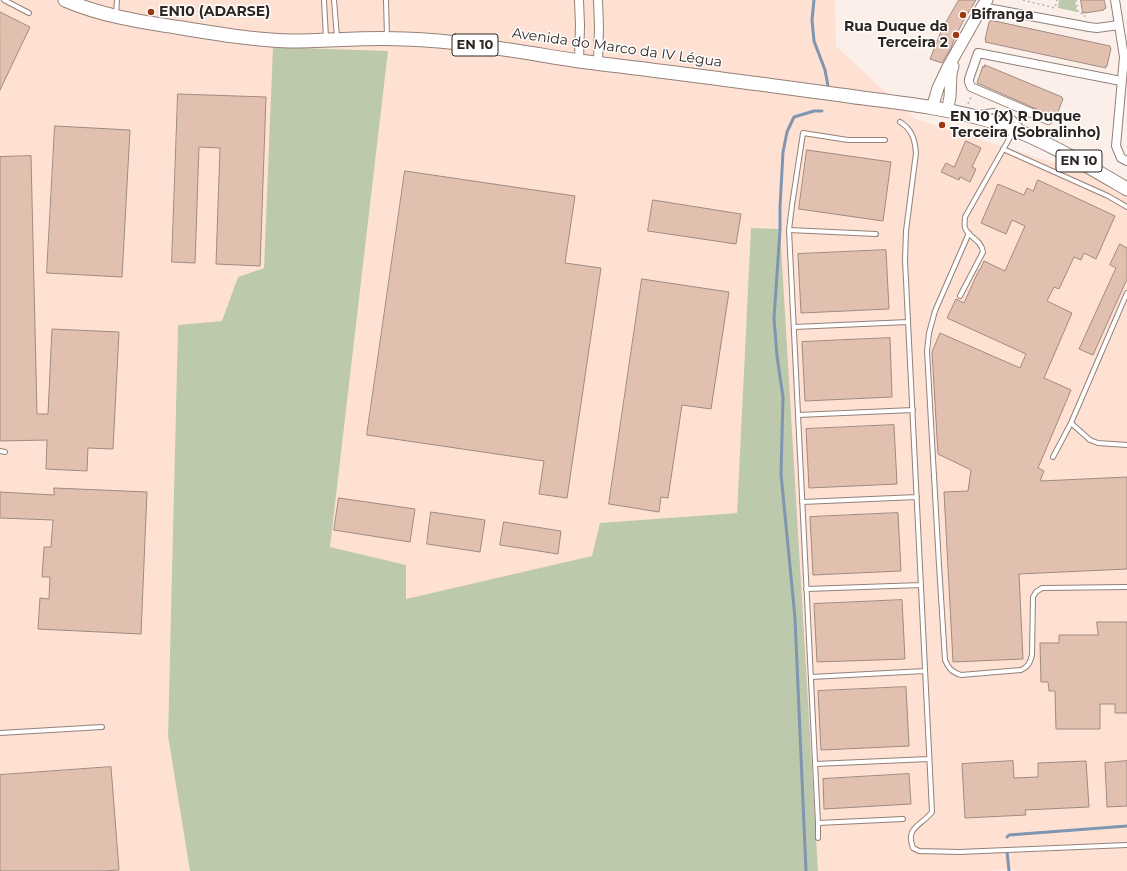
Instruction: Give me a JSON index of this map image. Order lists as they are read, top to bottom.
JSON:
{
  "streets": {
    "main road": ["EN 10", "Avenida do Marco da IV Légua"]
  },
  "places": [
    "EN10 (ADARSE)",
    "Bifranga",
    "Rua Duque da Terceira 2",
    "EN 10 (X) R Duque Terceira (Sobralinho)"
  ]
}
